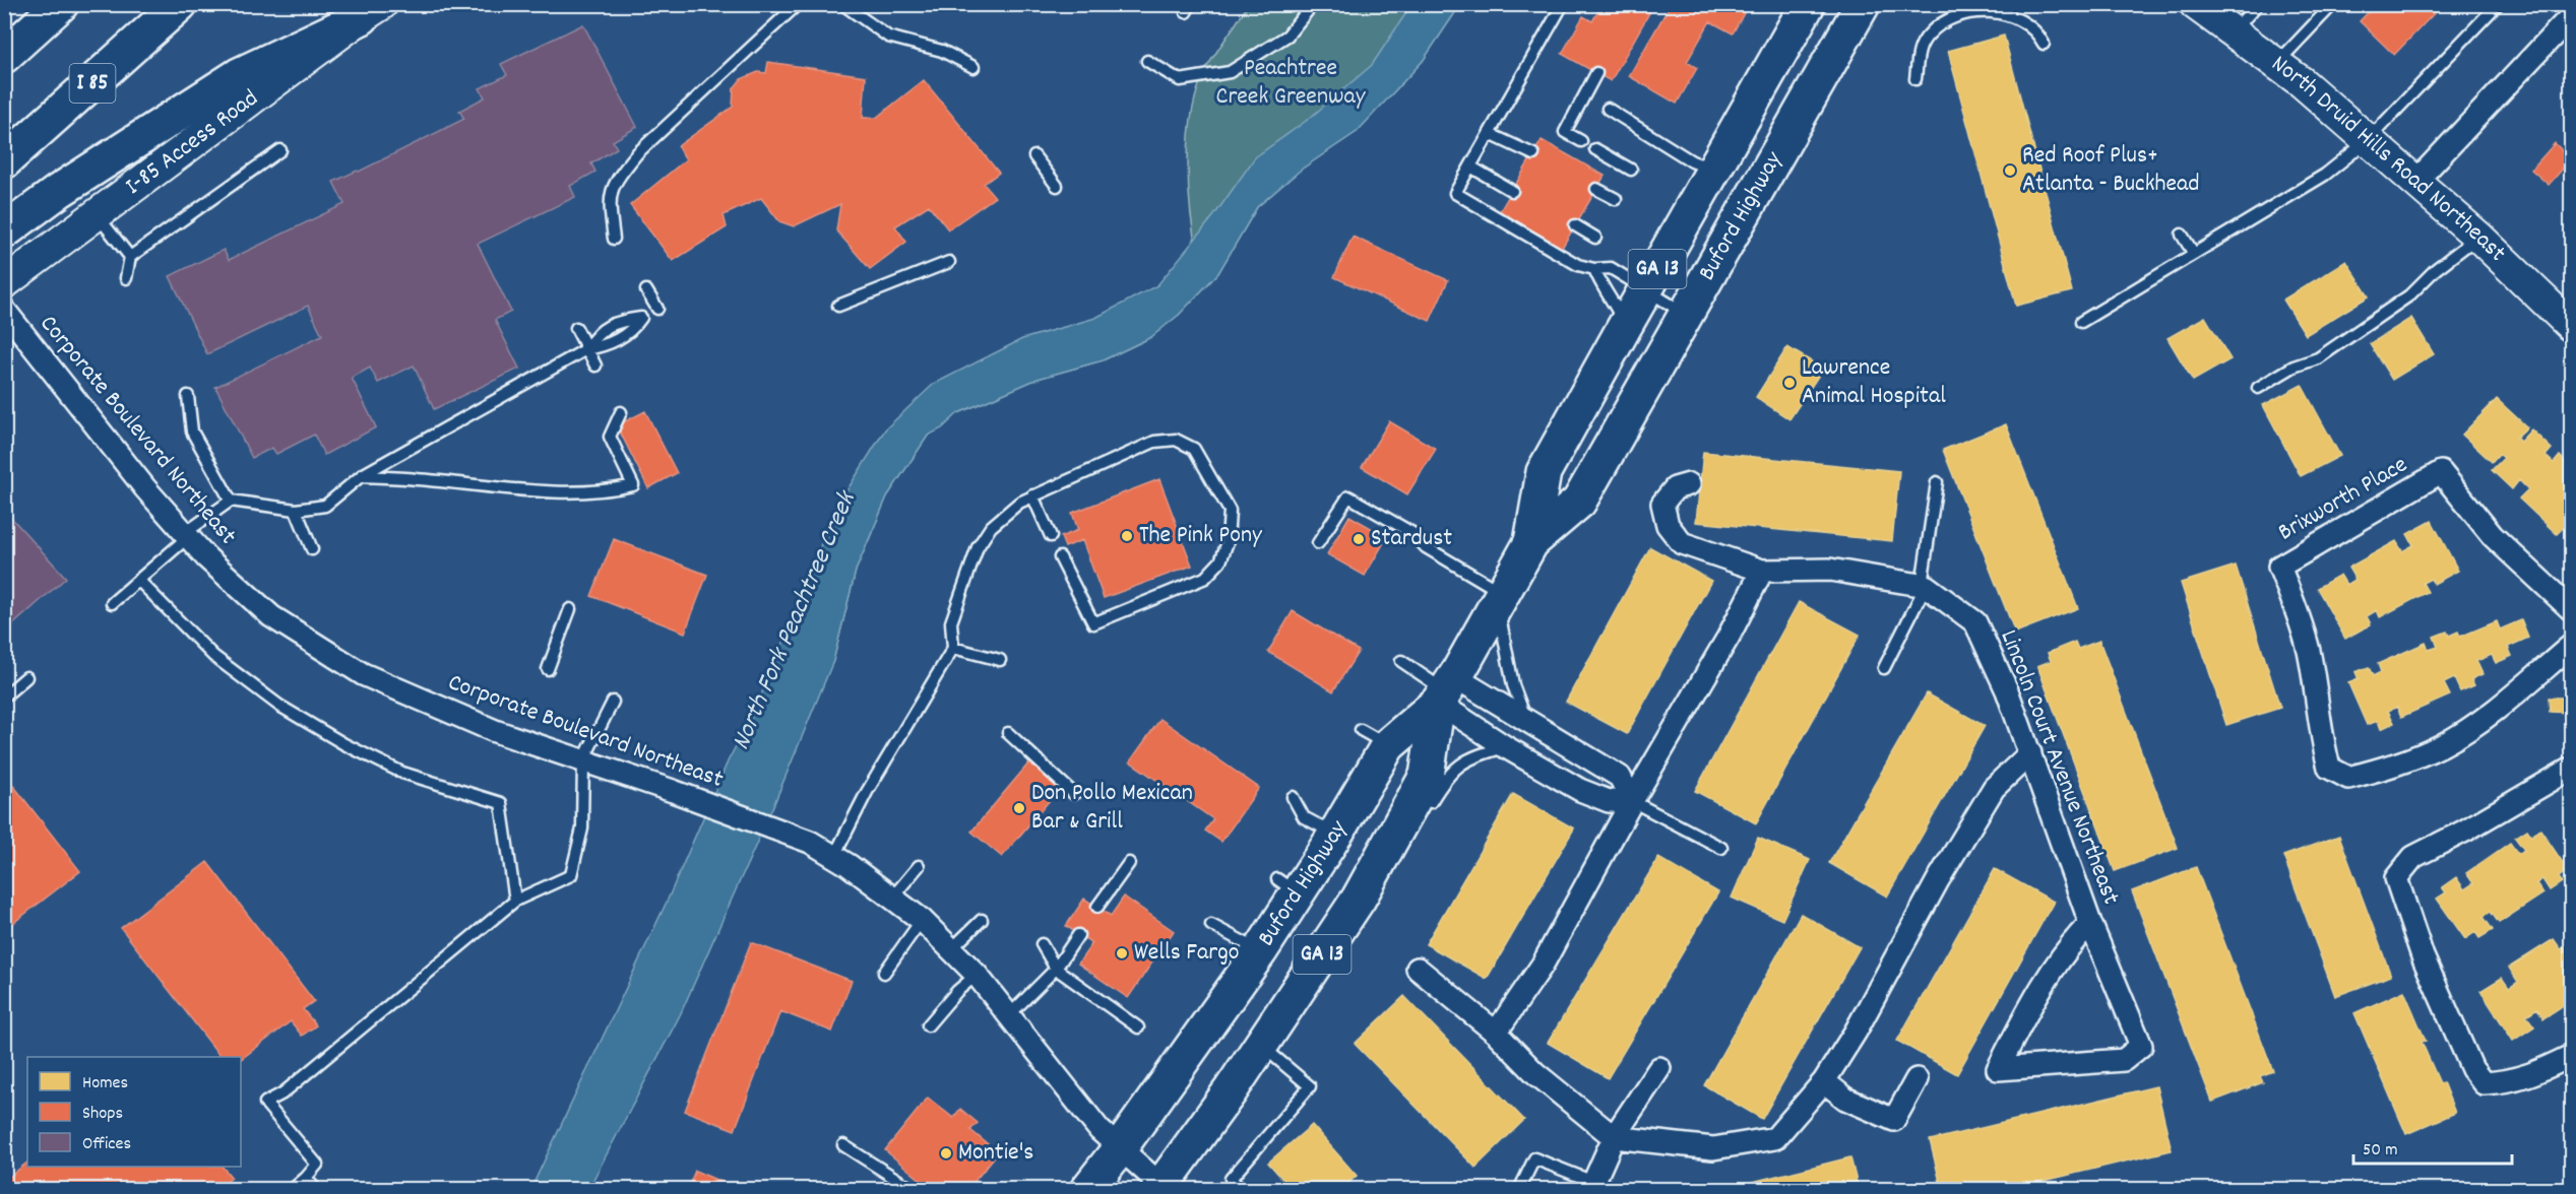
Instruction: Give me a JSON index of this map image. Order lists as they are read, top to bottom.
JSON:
{
  "streets": {
    "main road": [
      "I 85",
      "I-85 Access Road",
      "North Druid Hills Road Northeast",
      "Buford Highway",
      "GA 13"
    ],
    "street": ["Corporate Boulevard Northeast", "Brixworth Place", "Lincoln Court Avenue Northeast"]
  },
  "crossings": [
    ["Buford Highway", "Corporate Boulevard Northeast"]
  ],
  "water": ["North Fork Peachtree Creek"],
  "parks": ["Peachtree Creek Greenway"],
  "places": [
    "Red Roof Plus+ Atlanta - Buckhead",
    "Lawrence Animal Hospital",
    "The Pink Pony",
    "Stardust",
    "Don Pollo Mexican Bar & Grill",
    "Wells Fargo",
    "Montie's"
  ],
  "legend": ["Homes", "Shops", "Offices"],
  "scale_bar": "50 m"
}
